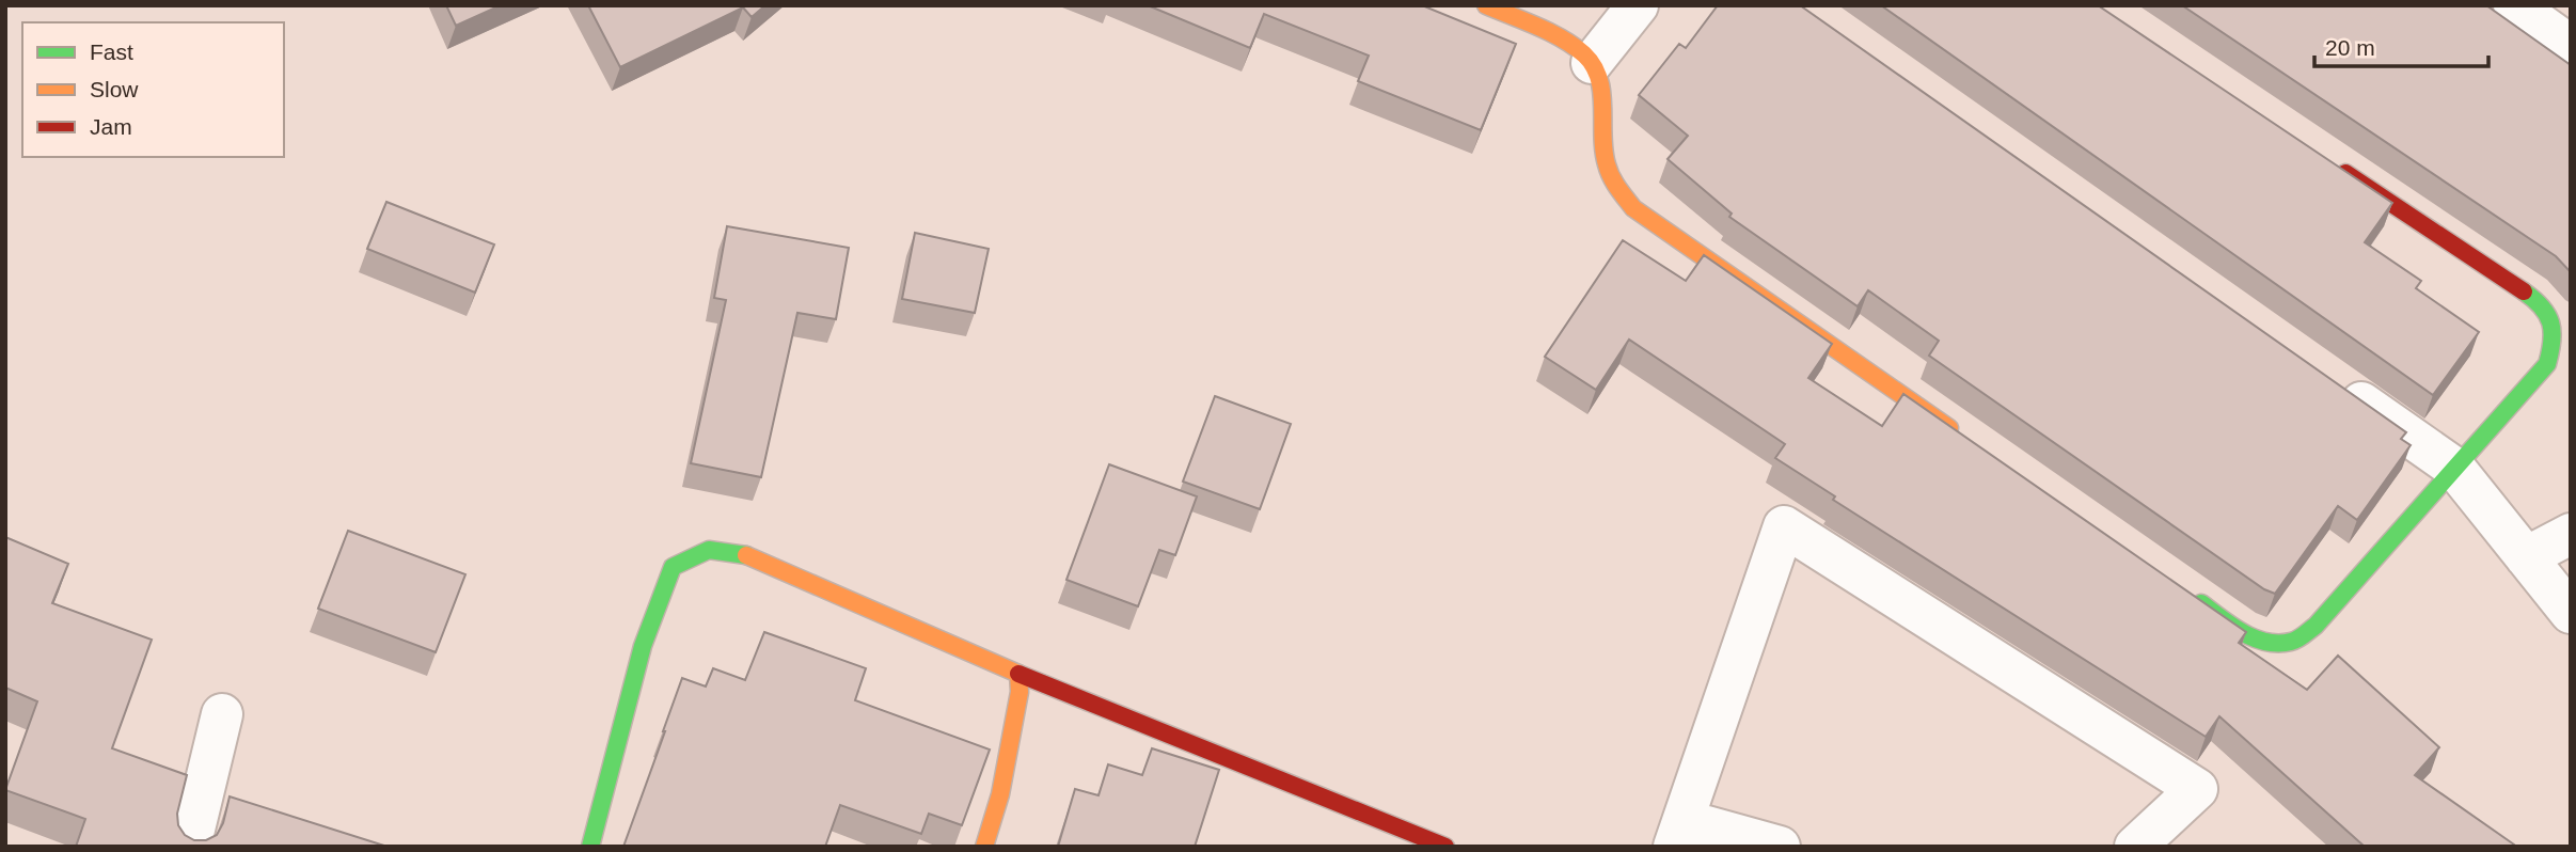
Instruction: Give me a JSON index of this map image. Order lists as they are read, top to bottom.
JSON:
{
  "legend": ["Fast", "Slow", "Jam"],
  "scale_bar": "20 m"
}
